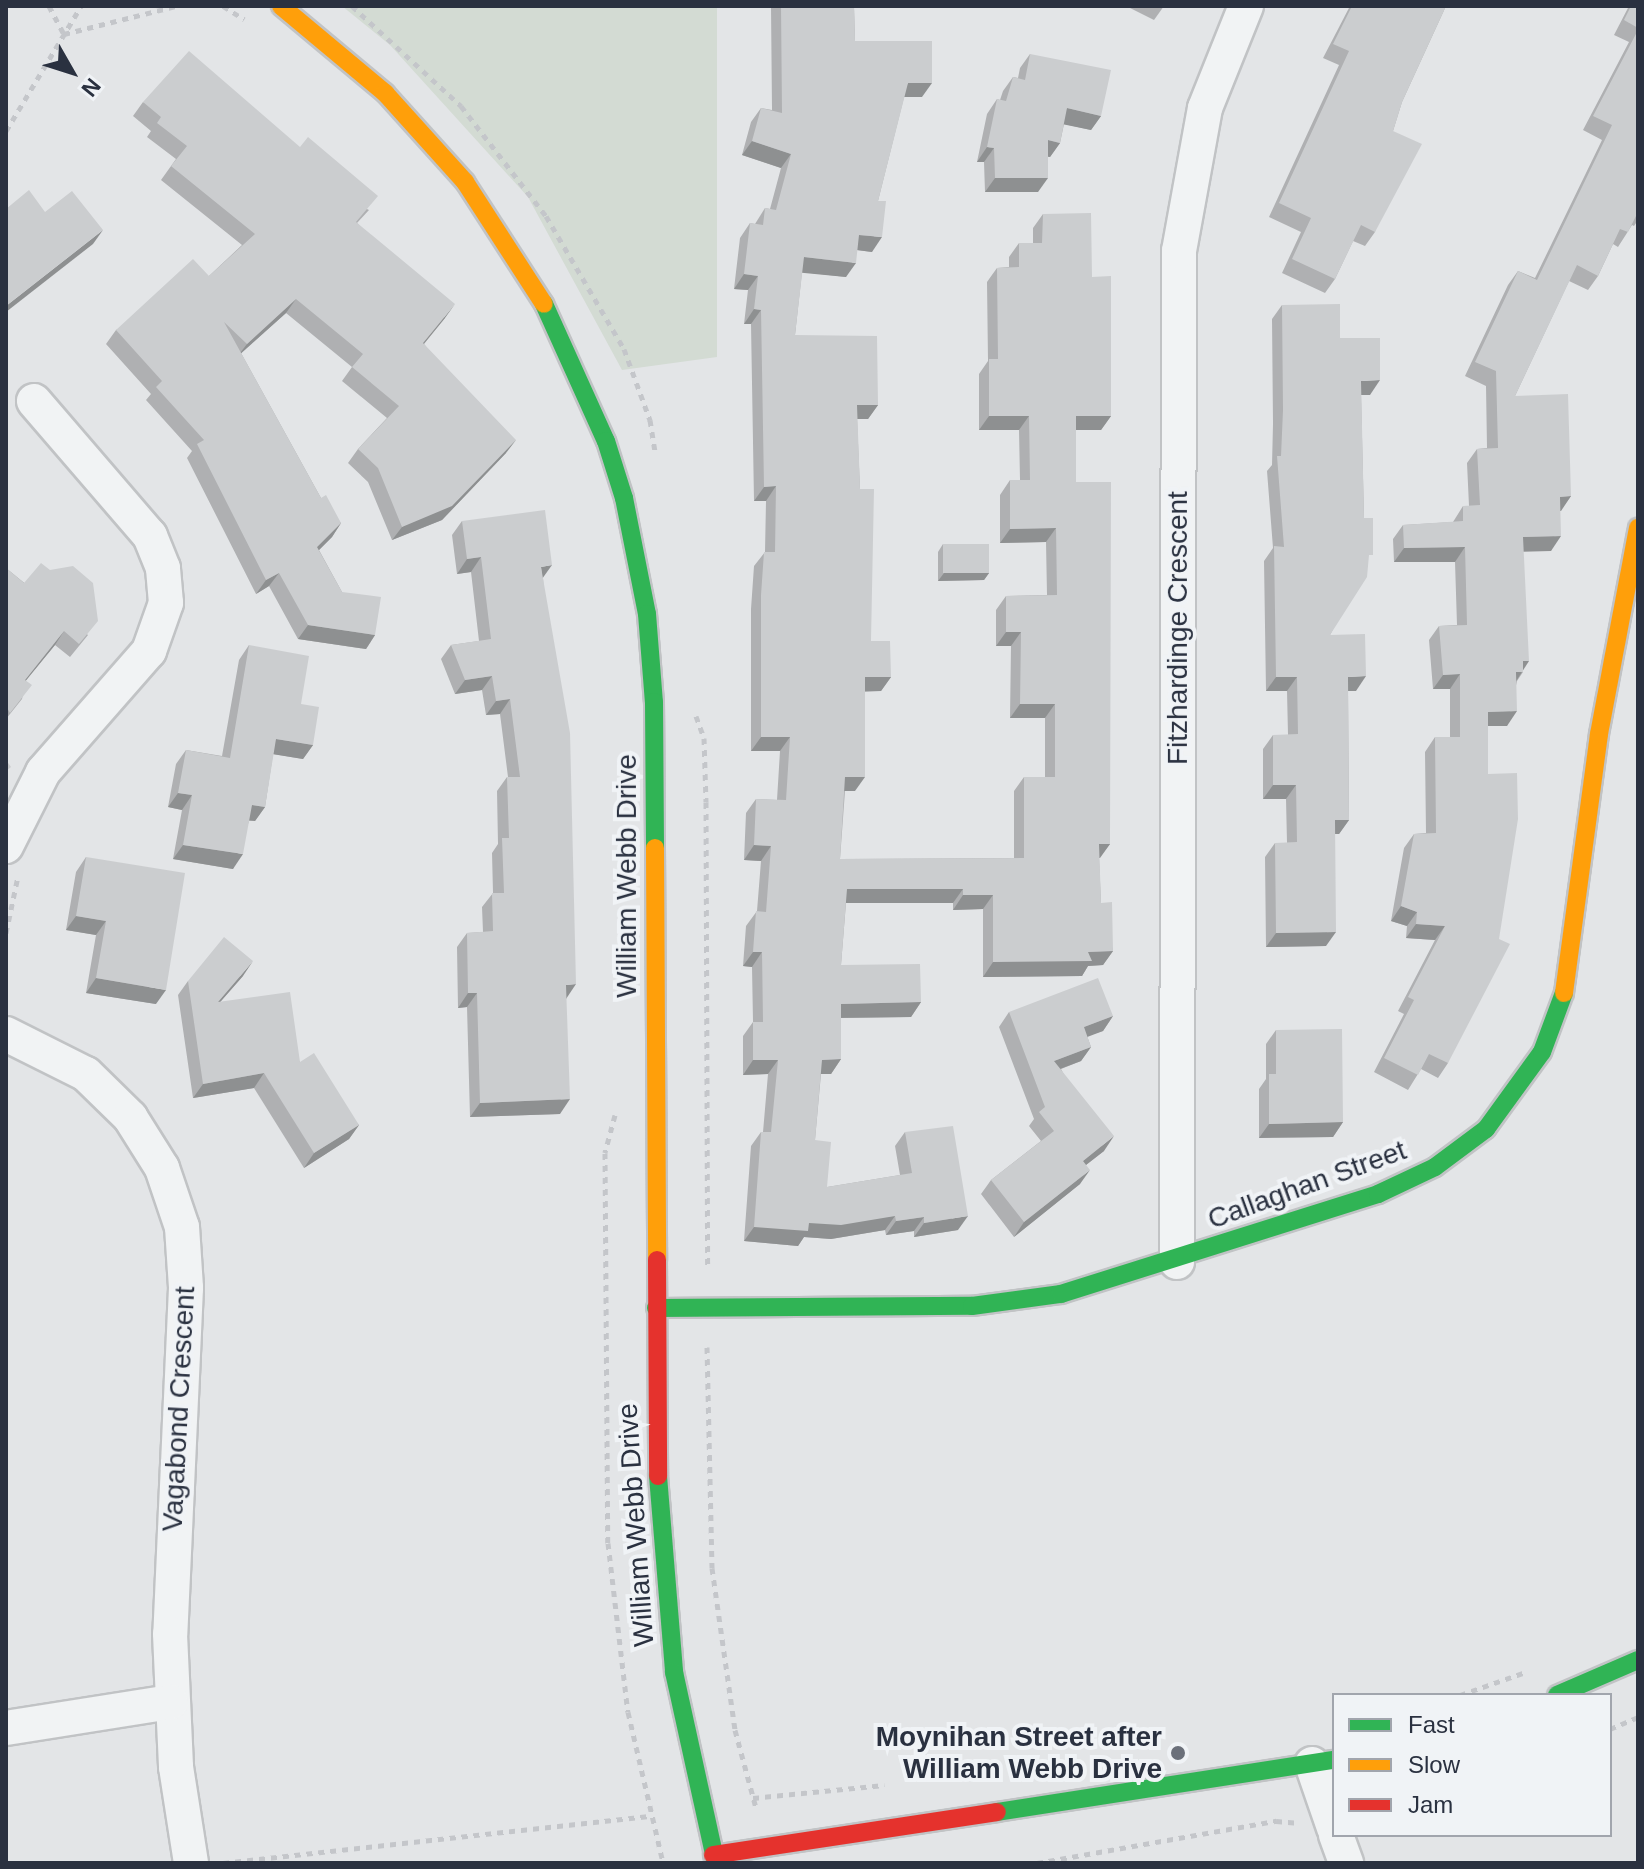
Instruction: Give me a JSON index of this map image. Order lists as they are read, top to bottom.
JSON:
{
  "streets": {
    "street": [
      "Fitzhardinge Crescent",
      "William Webb Drive",
      "Callaghan Street",
      "Vagabond Crescent"
    ]
  },
  "crossings": [
    ["Fitzhardinge Crescent", "Callaghan Street"],
    ["William Webb Drive", "Callaghan Street"]
  ],
  "places": ["Moynihan Street after William Webb Drive"],
  "legend": ["Fast", "Slow", "Jam"],
  "north": "bottom right"
}
